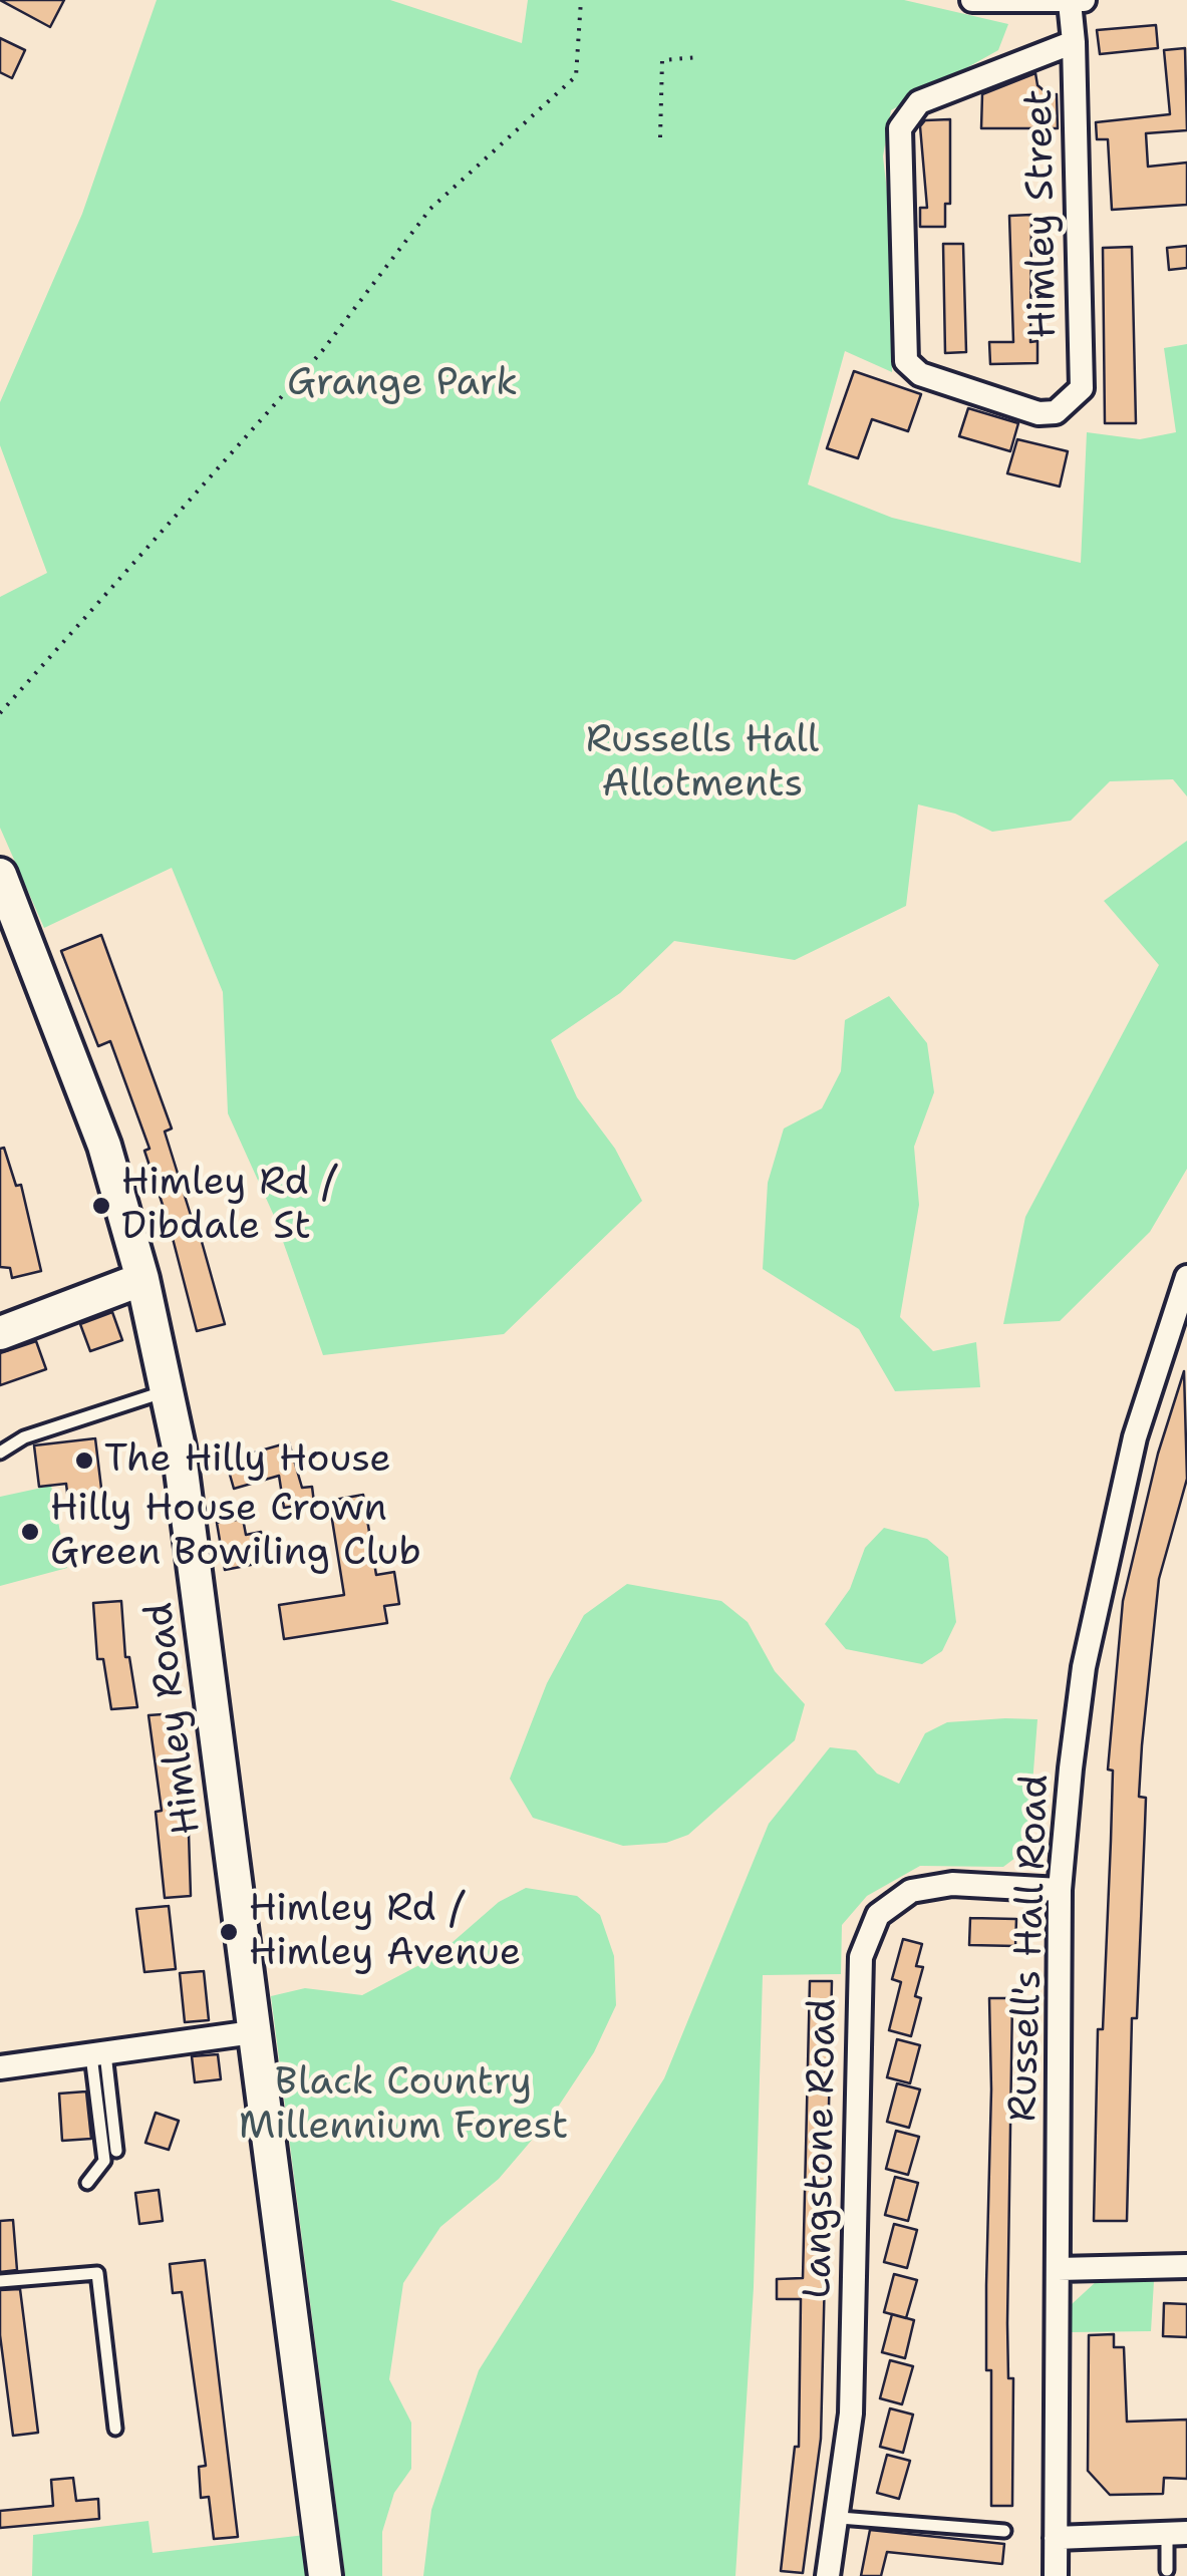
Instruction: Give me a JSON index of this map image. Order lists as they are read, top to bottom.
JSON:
{
  "streets": {
    "main road": ["Himley Road"],
    "street": ["Himley Street", "Russell's Hall Road", "Langstone Road"]
  },
  "crossings": [
    ["Russell's Hall Road", "Langstone Road"]
  ],
  "parks": ["Grange Park", "Russells Hall Allotments", "Black Country Millennium Forest"],
  "places": [
    "Himley Rd / Dibdale St",
    "The Hilly House",
    "Hilly House Crown Green Bowiling Club",
    "Himley Rd / Himley Avenue"
  ]
}
